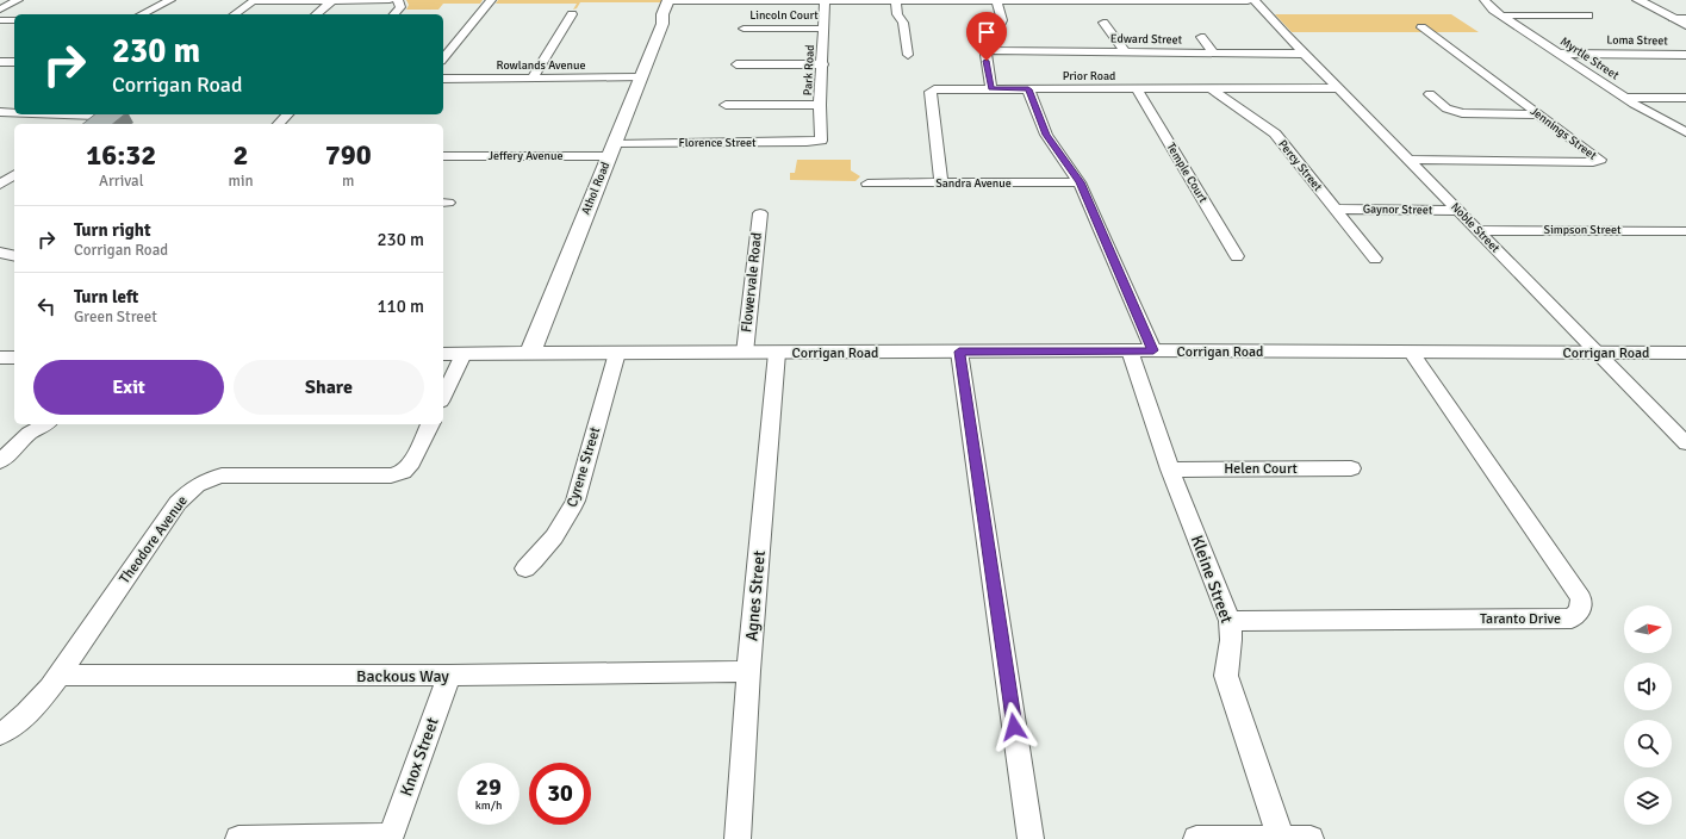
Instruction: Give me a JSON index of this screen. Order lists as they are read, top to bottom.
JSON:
{
  "streets": {
    "main road": ["Athol Road", "Corrigan Road"],
    "street": [
      "Lincoln Court",
      "Edward Street",
      "Loma Street",
      "Myrtle Street",
      "Rowlands Avenue",
      "Park Road",
      "Prior Road",
      "Jennings Street",
      "Florence Street",
      "Jeffery Avenue",
      "Percy Street",
      "Temple Court",
      "Sandra Avenue",
      "Gaynor Street",
      "Noble Street",
      "Simpson Street",
      "Flowervale Road",
      "Cyrene Street",
      "Helen Court",
      "Theodore Avenue",
      "Kleine Street",
      "Agnes Street",
      "Taranto Drive",
      "Backous Way",
      "Knox Street"
    ]
  },
  "crossings": [
    ["Lincoln Court", "Park Road"],
    ["Edward Street", "Noble Street"],
    ["Loma Street", "Myrtle Street"],
    ["Rowlands Avenue", "Athol Road"],
    ["Park Road", "Florence Street"],
    ["Park Road", "Noble Street"],
    ["Prior Road", "Percy Street"],
    ["Prior Road", "Temple Court"],
    ["Prior Road", "Sandra Avenue"],
    ["Prior Road", "Noble Street"],
    ["Jennings Street", "Noble Street"],
    ["Florence Street", "Jeffery Avenue"],
    ["Florence Street", "Athol Road"],
    ["Jeffery Avenue", "Athol Road"],
    ["Percy Street", "Gaynor Street"],
    ["Athol Road", "Noble Street"],
    ["Athol Road", "Corrigan Road"],
    ["Gaynor Street", "Noble Street"],
    ["Noble Street", "Simpson Street"],
    ["Noble Street", "Corrigan Road"],
    ["Flowervale Road", "Corrigan Road"],
    ["Corrigan Road", "Cyrene Street"],
    ["Corrigan Road", "Kleine Street"],
    ["Corrigan Road", "Agnes Street"],
    ["Corrigan Road", "Taranto Drive"],
    ["Helen Court", "Kleine Street"],
    ["Theodore Avenue", "Backous Way"],
    ["Kleine Street", "Taranto Drive"],
    ["Agnes Street", "Backous Way"],
    ["Backous Way", "Knox Street"]
  ],
  "north": "right",
  "page": {
    "turn": ["230 m", "Corrigan Road"],
    "eta": [
      "16:32",
      "Arrival",
      "2",
      "min",
      "790",
      "m"
    ],
    "list": [
      {
        "name": "Turn right",
        "note": "Corrigan Road",
        "value": "230 m"
      },
      {
        "name": "Turn left",
        "note": "Green Street",
        "value": "110 m"
      }
    ],
    "buttons": ["Exit", "Share"],
    "speed": "29 km/h",
    "limit": "30"
  }
}
